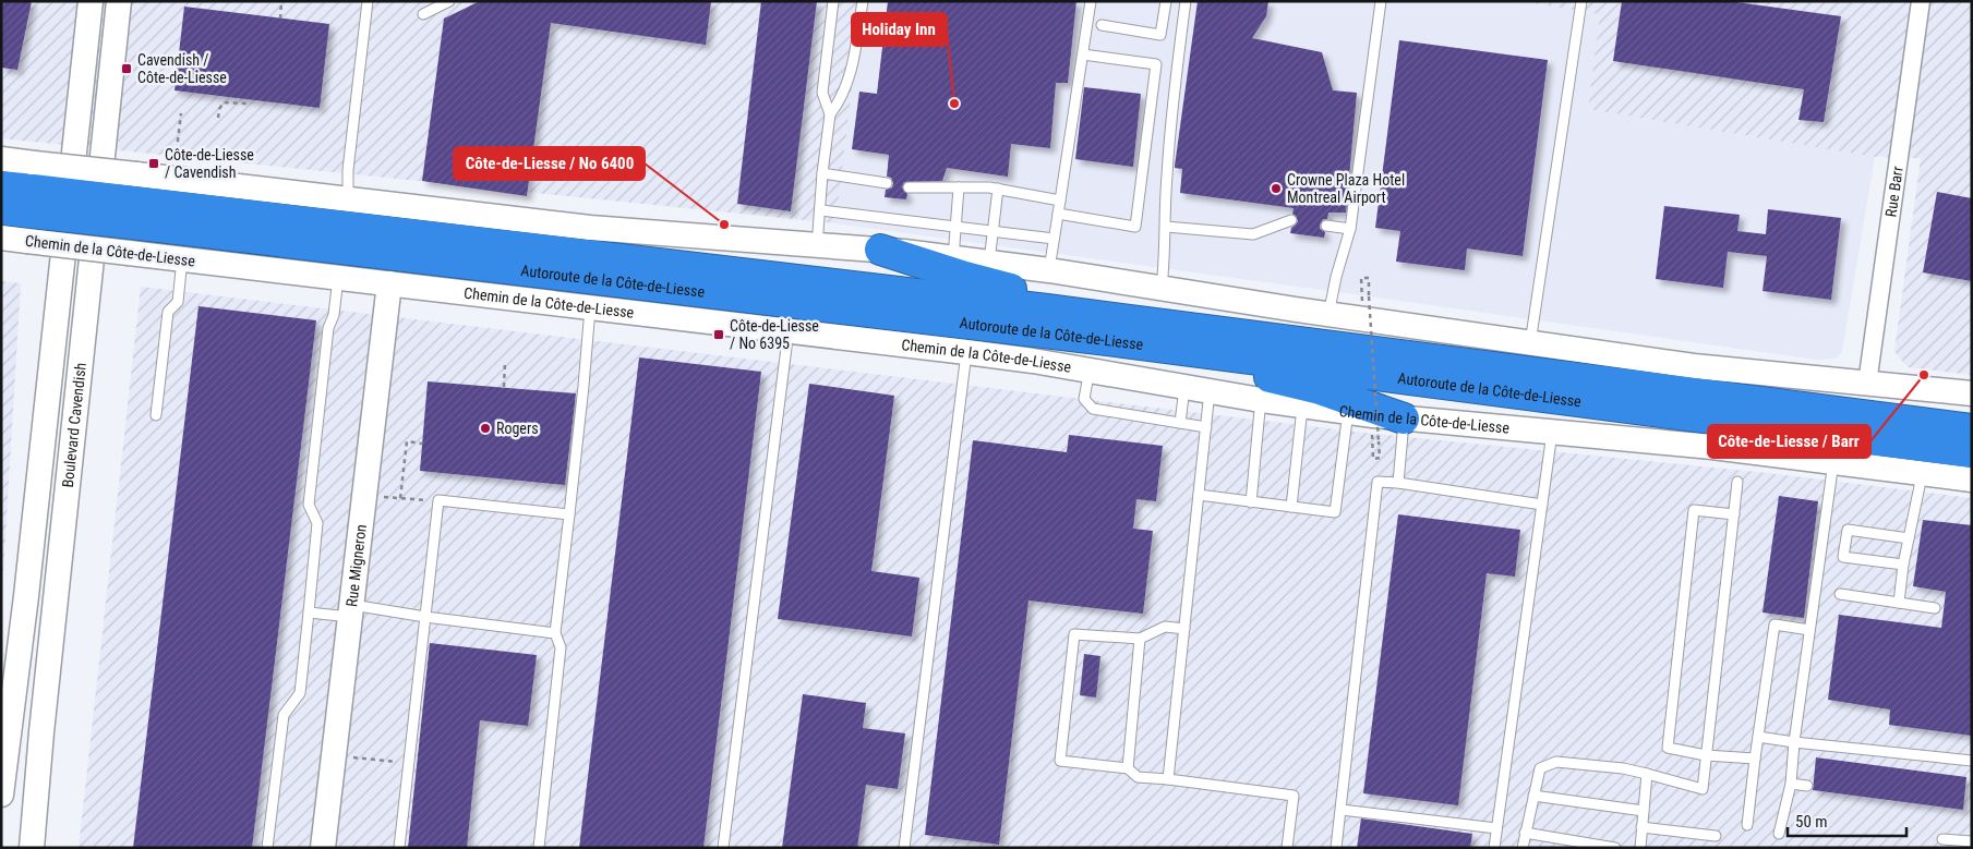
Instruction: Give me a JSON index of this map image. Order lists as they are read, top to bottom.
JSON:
{
  "streets": {
    "highway": ["Chemin de la Côte-de-Liesse", "Autoroute de la Côte-de-Liesse"],
    "main road": ["Boulevard Cavendish", "Rue Migneron"],
    "street": ["Rue Barr"]
  },
  "crossings": [
    ["Rue Barr", "Chemin de la Côte-de-Liesse"],
    ["Chemin de la Côte-de-Liesse", "Autoroute de la Côte-de-Liesse"],
    ["Chemin de la Côte-de-Liesse", "Rue Migneron"]
  ],
  "places": {
    "transit": ["Cavendish / Côte-de-Liesse", "Côte-de-Liesse / Cavendish", "Côte-de-Liesse / No 6395"],
    "other": [
      "Holiday Inn",
      "Crowne Plaza Hotel Montreal Airport",
      "Côte-de-Liesse / No 6400",
      "Côte-de-Liesse / Barr",
      "Rogers"
    ]
  },
  "scale_bar": "50 m"
}
